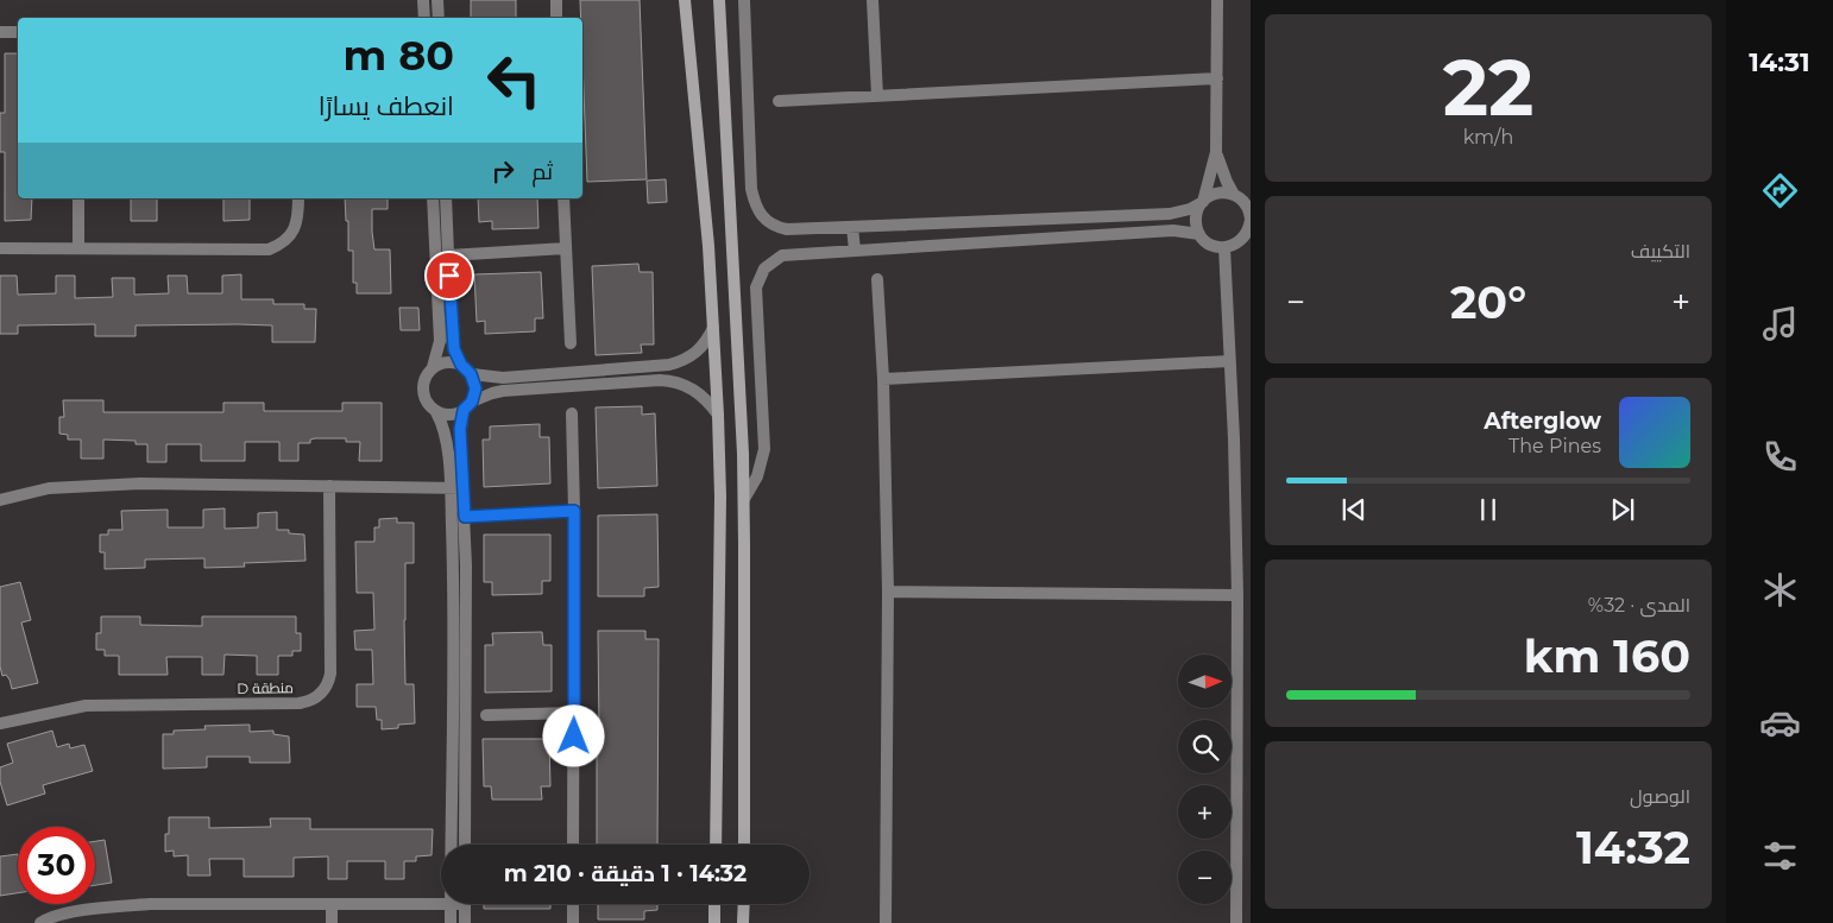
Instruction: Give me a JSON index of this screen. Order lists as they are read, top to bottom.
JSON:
{
  "streets": {
    "street": ["D منطقة"]
  },
  "north": "right",
  "page": {
    "tabs": "14:31",
    "tile": [
      ["22", "km/h"],
      "التكييف",
      ["المدى · 32%", "160 km"],
      ["الوصول", "14:32"]
    ],
    "turn": ["80 m", "انعطف يسارًا"],
    "then": "ثم",
    "heat": ["−", "20°", "+"],
    "song": ["Afterglow", "The Pines"],
    "map_buttons": ["+", "−"],
    "limit": "30",
    "trip": "14:32 · 1 دقيقة · 210 m"
  }
}
